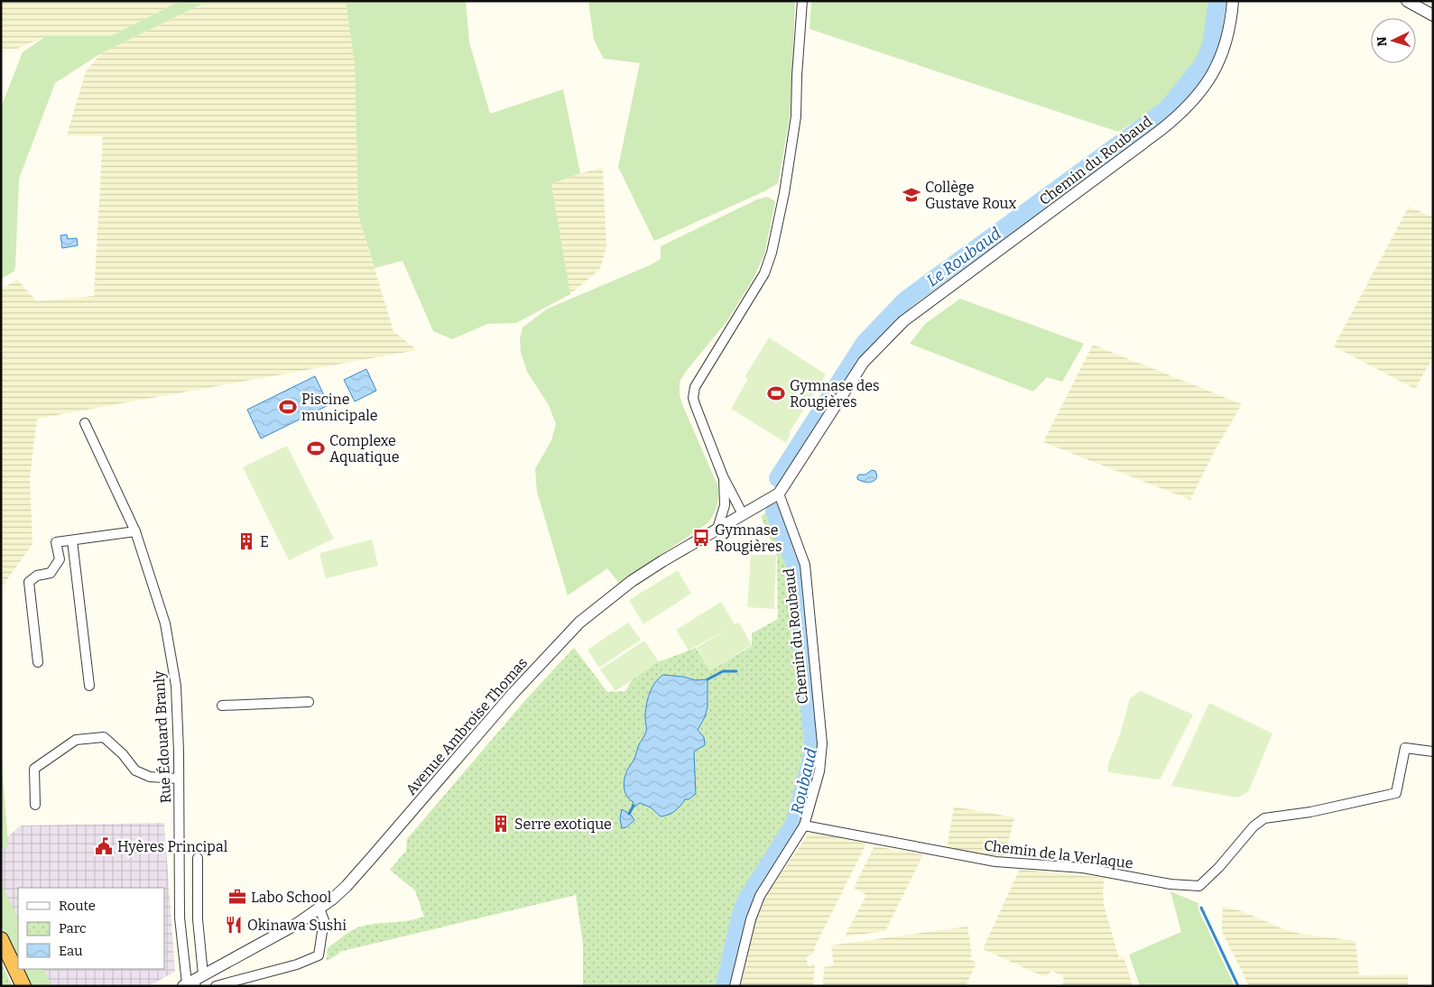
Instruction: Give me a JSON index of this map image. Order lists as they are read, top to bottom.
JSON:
{
  "streets": {
    "street": [
      "Chemin du Roubaud",
      "Avenue Ambroise Thomas",
      "Rue Édouard Branly",
      "Chemin de la Verlaque"
    ]
  },
  "crossings": [
    ["Chemin du Roubaud", "Avenue Ambroise Thomas"],
    ["Chemin du Roubaud", "Chemin de la Verlaque"],
    ["Avenue Ambroise Thomas", "Rue Édouard Branly"]
  ],
  "water": ["Le Roubaud", "Roubaud"],
  "places": {
    "school or university": ["Collège Gustave Roux"],
    "sports": ["Gymnase des Rougières", "Piscine municipale", "Complexe Aquatique"],
    "bus stop": ["Gymnase Rougières"],
    "building": ["E", "Serre exotique"],
    "public building": ["Hyères Principal"],
    "office": ["Labo School"],
    "restaurant": ["Okinawa Sushi"]
  },
  "legend": ["Route", "Parc", "Eau"],
  "north": "left"
}
